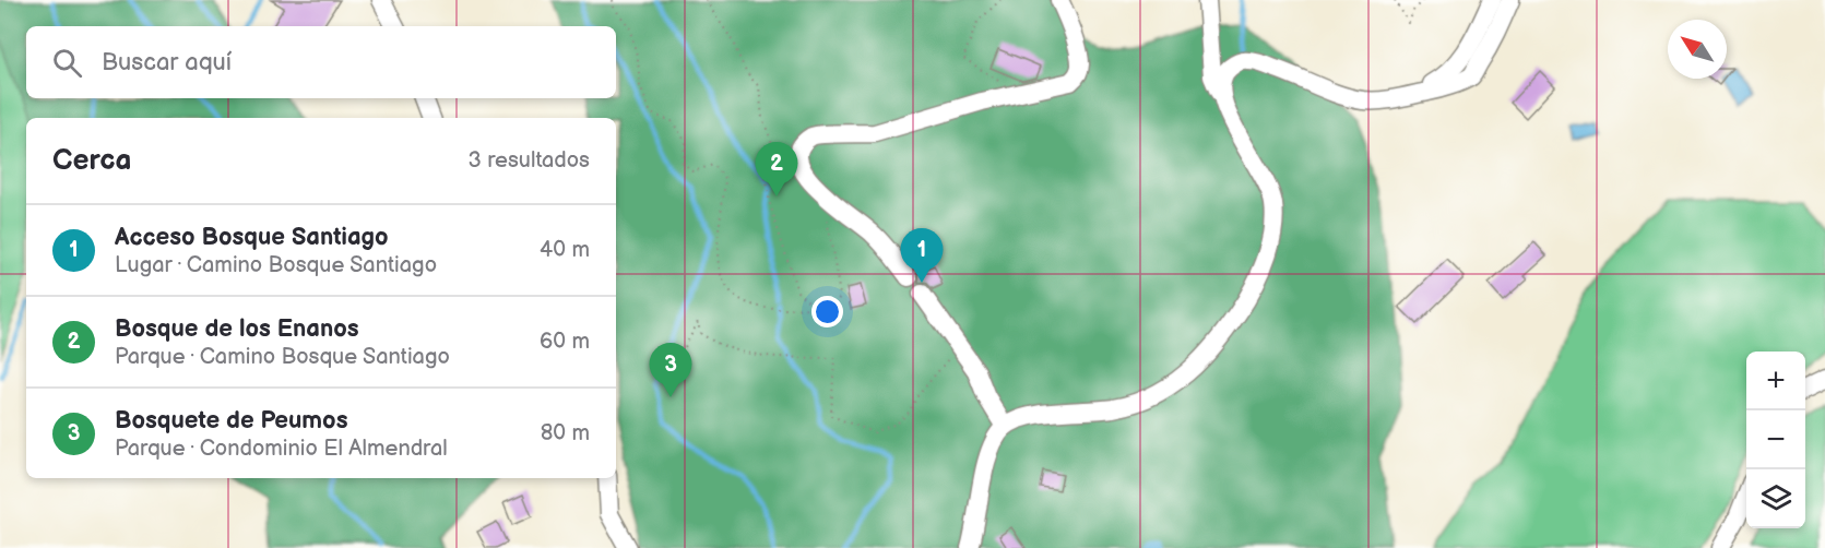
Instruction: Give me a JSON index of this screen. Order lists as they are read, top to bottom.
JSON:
{
  "north": "top left",
  "page": {
    "search": "Buscar aquí",
    "heading": ["Cerca", "3 resultados"],
    "pins": ["2", "1", "3"],
    "list": [
      {
        "mark": "1",
        "name": "Acceso Bosque Santiago",
        "note": "Lugar · Camino Bosque Santiago",
        "value": "40 m"
      },
      {
        "mark": "2",
        "name": "Bosque de los Enanos",
        "note": "Parque · Camino Bosque Santiago",
        "value": "60 m"
      },
      {
        "mark": "3",
        "name": "Bosquete de Peumos",
        "note": "Parque · Condominio El Almendral",
        "value": "80 m"
      }
    ],
    "map_buttons": ["+", "−"]
  }
}
